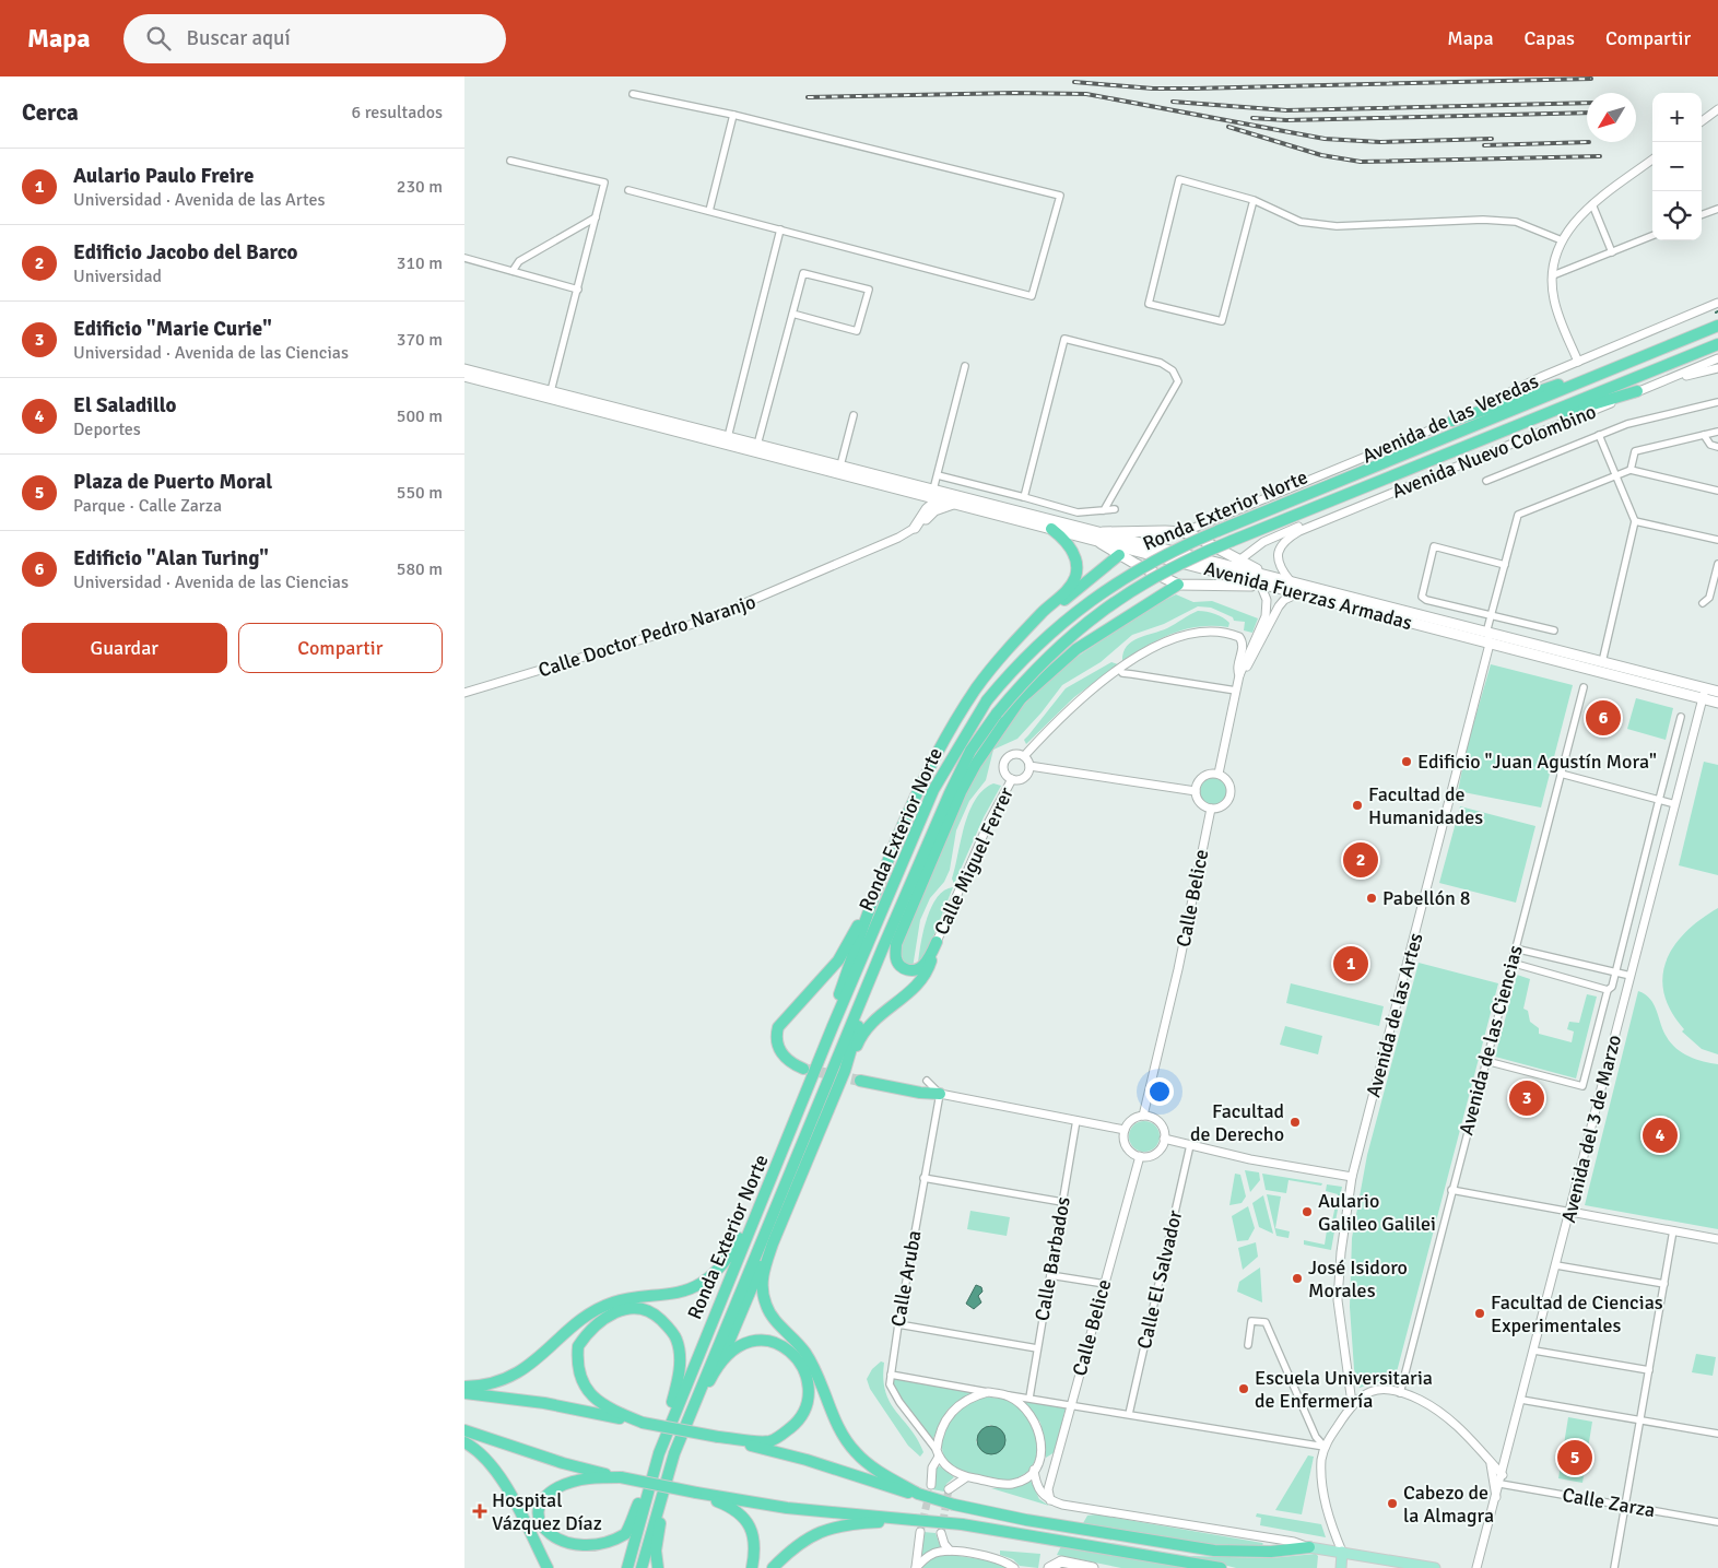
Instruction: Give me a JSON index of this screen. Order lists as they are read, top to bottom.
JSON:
{
  "streets": {
    "highway": ["Ronda Exterior Norte"],
    "main road": ["Avenida Fuerzas Armadas"],
    "street": [
      "Avenida de las Veredas",
      "Avenida Nuevo Colombino",
      "Calle Doctor Pedro Naranjo",
      "Calle Miguel Ferrer",
      "Calle Belice",
      "Avenida de las Artes",
      "Avenida de las Ciencias",
      "Avenida del 3 de Marzo",
      "Calle Barbados",
      "Calle Aruba",
      "Calle El Salvador",
      "Calle Zarza"
    ]
  },
  "crossings": [
    ["Avenida Nuevo Colombino", "Avenida Fuerzas Armadas"],
    ["Avenida Fuerzas Armadas", "Avenida de las Artes"],
    ["Avenida Fuerzas Armadas", "Avenida del 3 de Marzo"],
    ["Avenida del 3 de Marzo", "Calle Zarza"]
  ],
  "places": {
    "other": [
      "Edificio \"Juan Agustín Mora\"",
      "Facultad de Humanidades",
      "Pabellón 8",
      "Facultad de Derecho",
      "Aulario Galileo Galilei",
      "José Isidoro Morales",
      "Facultad de Ciencias Experimentales",
      "Escuela Universitaria de Enfermería",
      "Cabezo de la Almagra"
    ],
    "health": ["Hospital Vázquez Díaz"]
  },
  "north": "bottom left",
  "page": {
    "header": "Mapa",
    "search": "Buscar aquí",
    "nav": ["Mapa", "Capas", "Compartir"],
    "heading": ["Cerca", "6 resultados"],
    "map_buttons": ["+", "−"],
    "list": [
      {
        "mark": "1",
        "name": "Aulario Paulo Freire",
        "note": "Universidad · Avenida de las Artes",
        "value": "230 m"
      },
      {
        "mark": "2",
        "name": "Edificio Jacobo del Barco",
        "note": "Universidad",
        "value": "310 m"
      },
      {
        "mark": "3",
        "name": "Edificio \"Marie Curie\"",
        "note": "Universidad · Avenida de las Ciencias",
        "value": "370 m"
      },
      {
        "mark": "4",
        "name": "El Saladillo",
        "note": "Deportes",
        "value": "500 m"
      },
      {
        "mark": "5",
        "name": "Plaza de Puerto Moral",
        "note": "Parque · Calle Zarza",
        "value": "550 m"
      },
      {
        "mark": "6",
        "name": "Edificio \"Alan Turing\"",
        "note": "Universidad · Avenida de las Ciencias",
        "value": "580 m"
      }
    ],
    "buttons": ["Guardar", "Compartir"],
    "pins": [
      "6",
      "2",
      "1",
      "3",
      "4",
      "5"
    ]
  }
}
